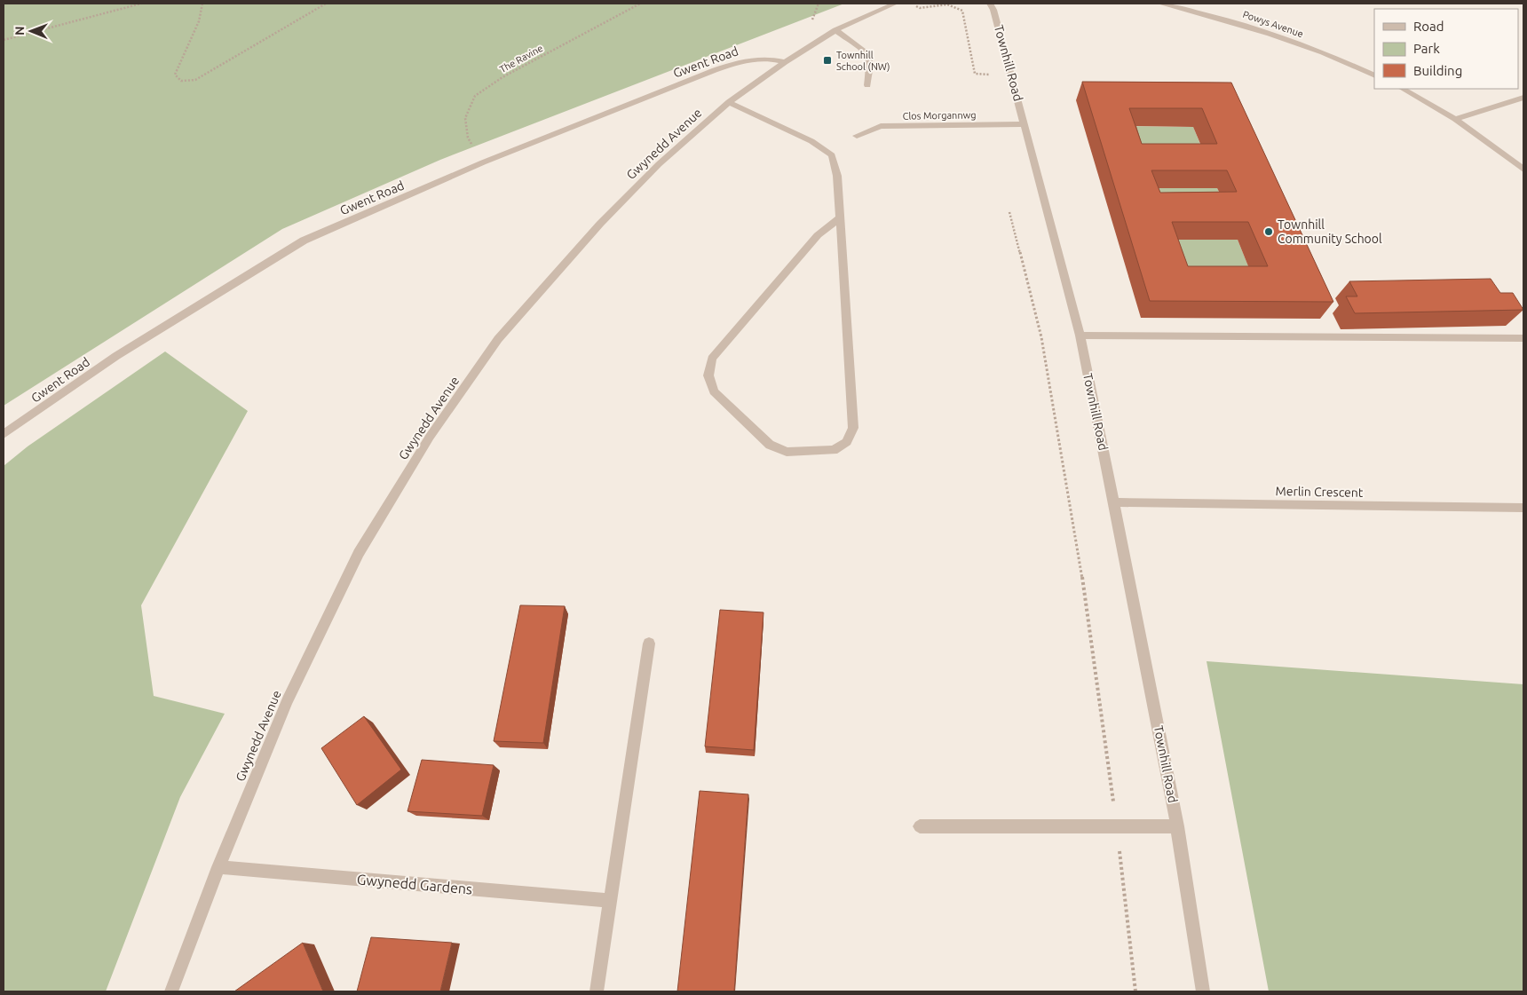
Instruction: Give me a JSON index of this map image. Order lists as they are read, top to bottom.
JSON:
{
  "streets": {
    "street": [
      "Powys Avenue",
      "Gwent Road",
      "Townhill Road",
      "Clos Morgannwg",
      "Gwynedd Avenue",
      "Merlin Crescent",
      "Gwynedd Gardens"
    ],
    "path": ["The Ravine"]
  },
  "crossings": [
    ["The Ravine", "Gwent Road"],
    ["Gwent Road", "Gwynedd Avenue"],
    ["Townhill Road", "Clos Morgannwg"],
    ["Townhill Road", "Merlin Crescent"],
    ["Gwynedd Avenue", "Gwynedd Gardens"]
  ],
  "places": {
    "transit": ["Townhill School (NW)"],
    "other": ["Townhill Community School"]
  },
  "legend": ["Road", "Park", "Building"],
  "north": "left"
}
